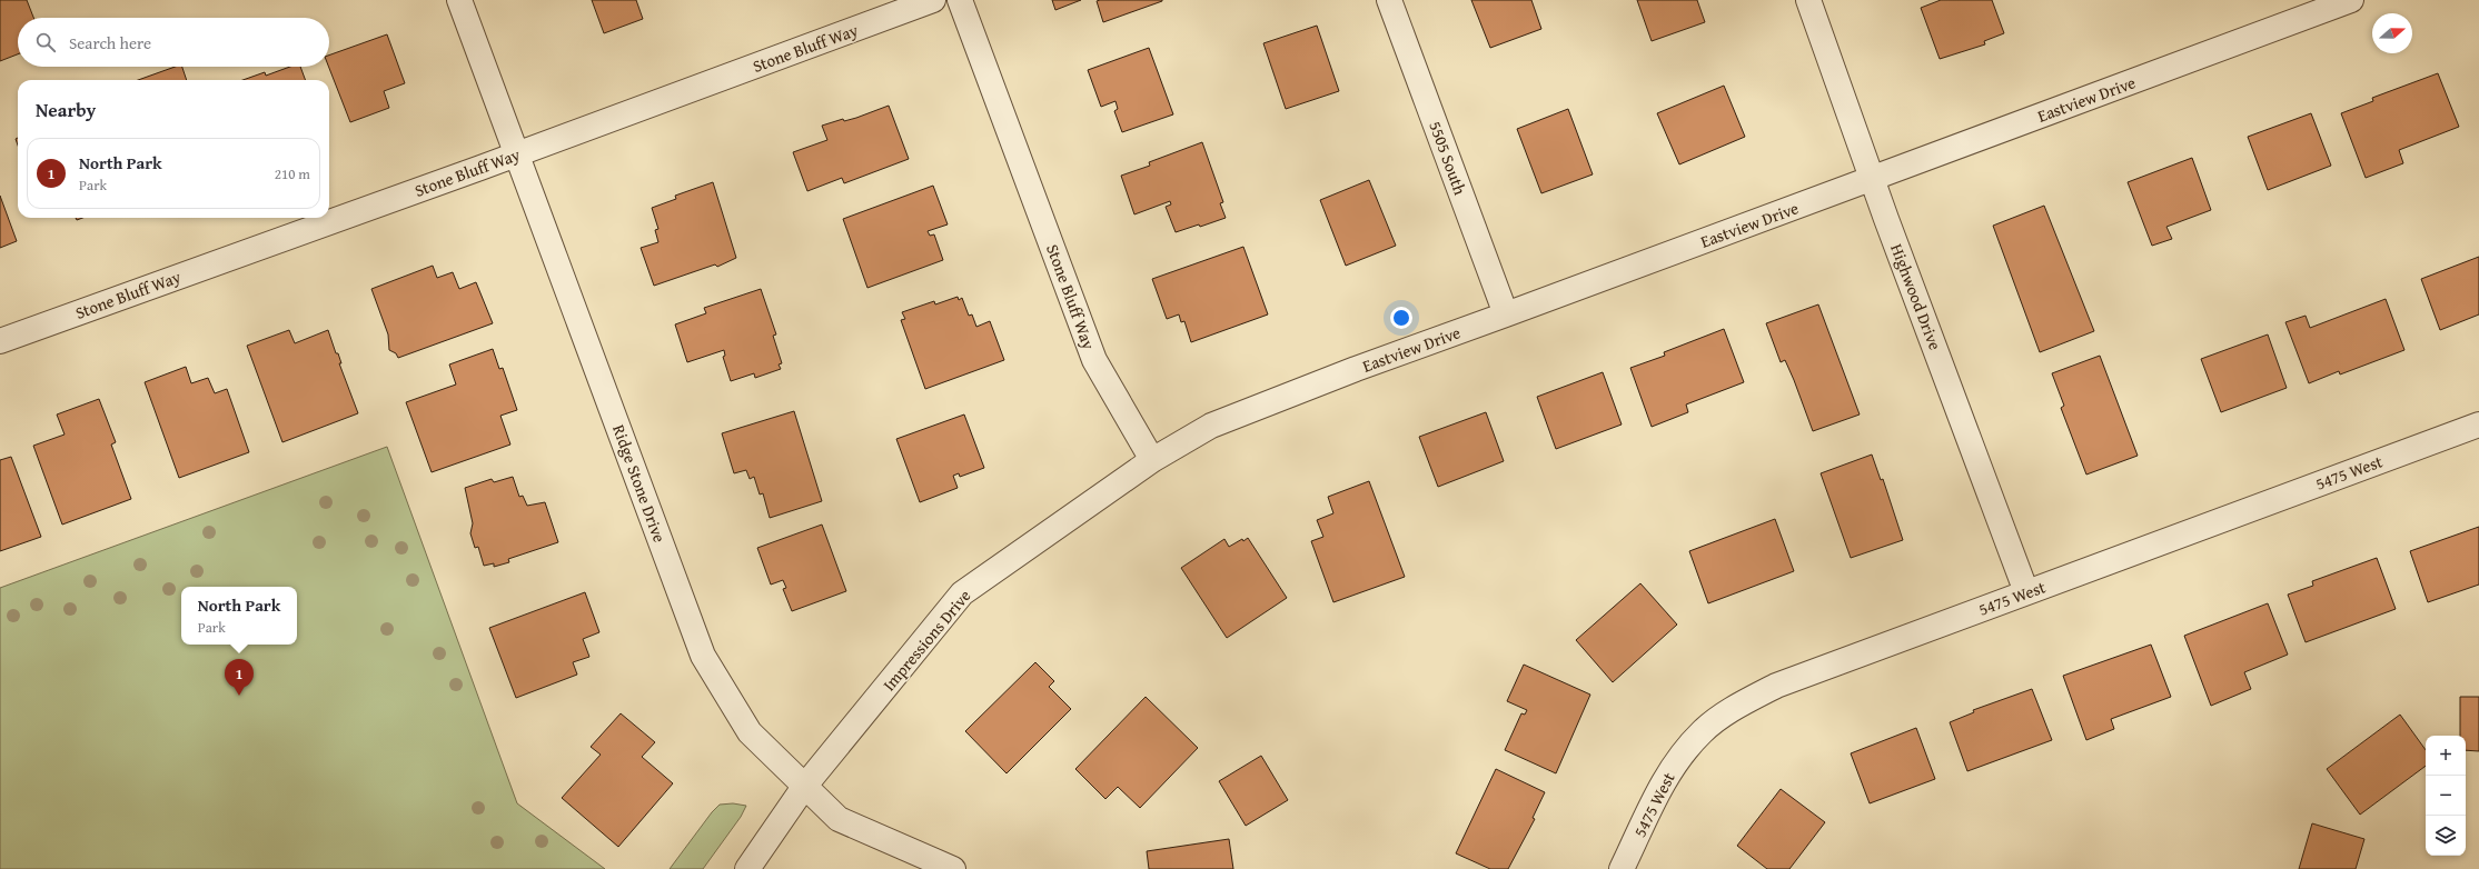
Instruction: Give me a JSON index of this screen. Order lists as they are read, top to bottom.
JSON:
{
  "streets": {
    "street": [
      "Stone Bluff Way",
      "Eastview Drive",
      "5505 South",
      "Highwood Drive",
      "5475 West",
      "Ridge Stone Drive",
      "Impressions Drive"
    ]
  },
  "crossings": [
    ["Stone Bluff Way", "Eastview Drive"],
    ["Stone Bluff Way", "Ridge Stone Drive"],
    ["Stone Bluff Way", "Impressions Drive"],
    ["Eastview Drive", "5505 South"],
    ["Eastview Drive", "Highwood Drive"],
    ["Eastview Drive", "Impressions Drive"],
    ["Highwood Drive", "5475 West"],
    ["Ridge Stone Drive", "Impressions Drive"]
  ],
  "north": "right",
  "page": {
    "search": "Search here",
    "heading": "Nearby",
    "list": [
      {
        "mark": "1",
        "name": "North Park",
        "note": "Park",
        "value": "210 m"
      }
    ],
    "popup": ["North Park", "Park"],
    "pins": "1",
    "map_buttons": ["+", "−"]
  }
}
